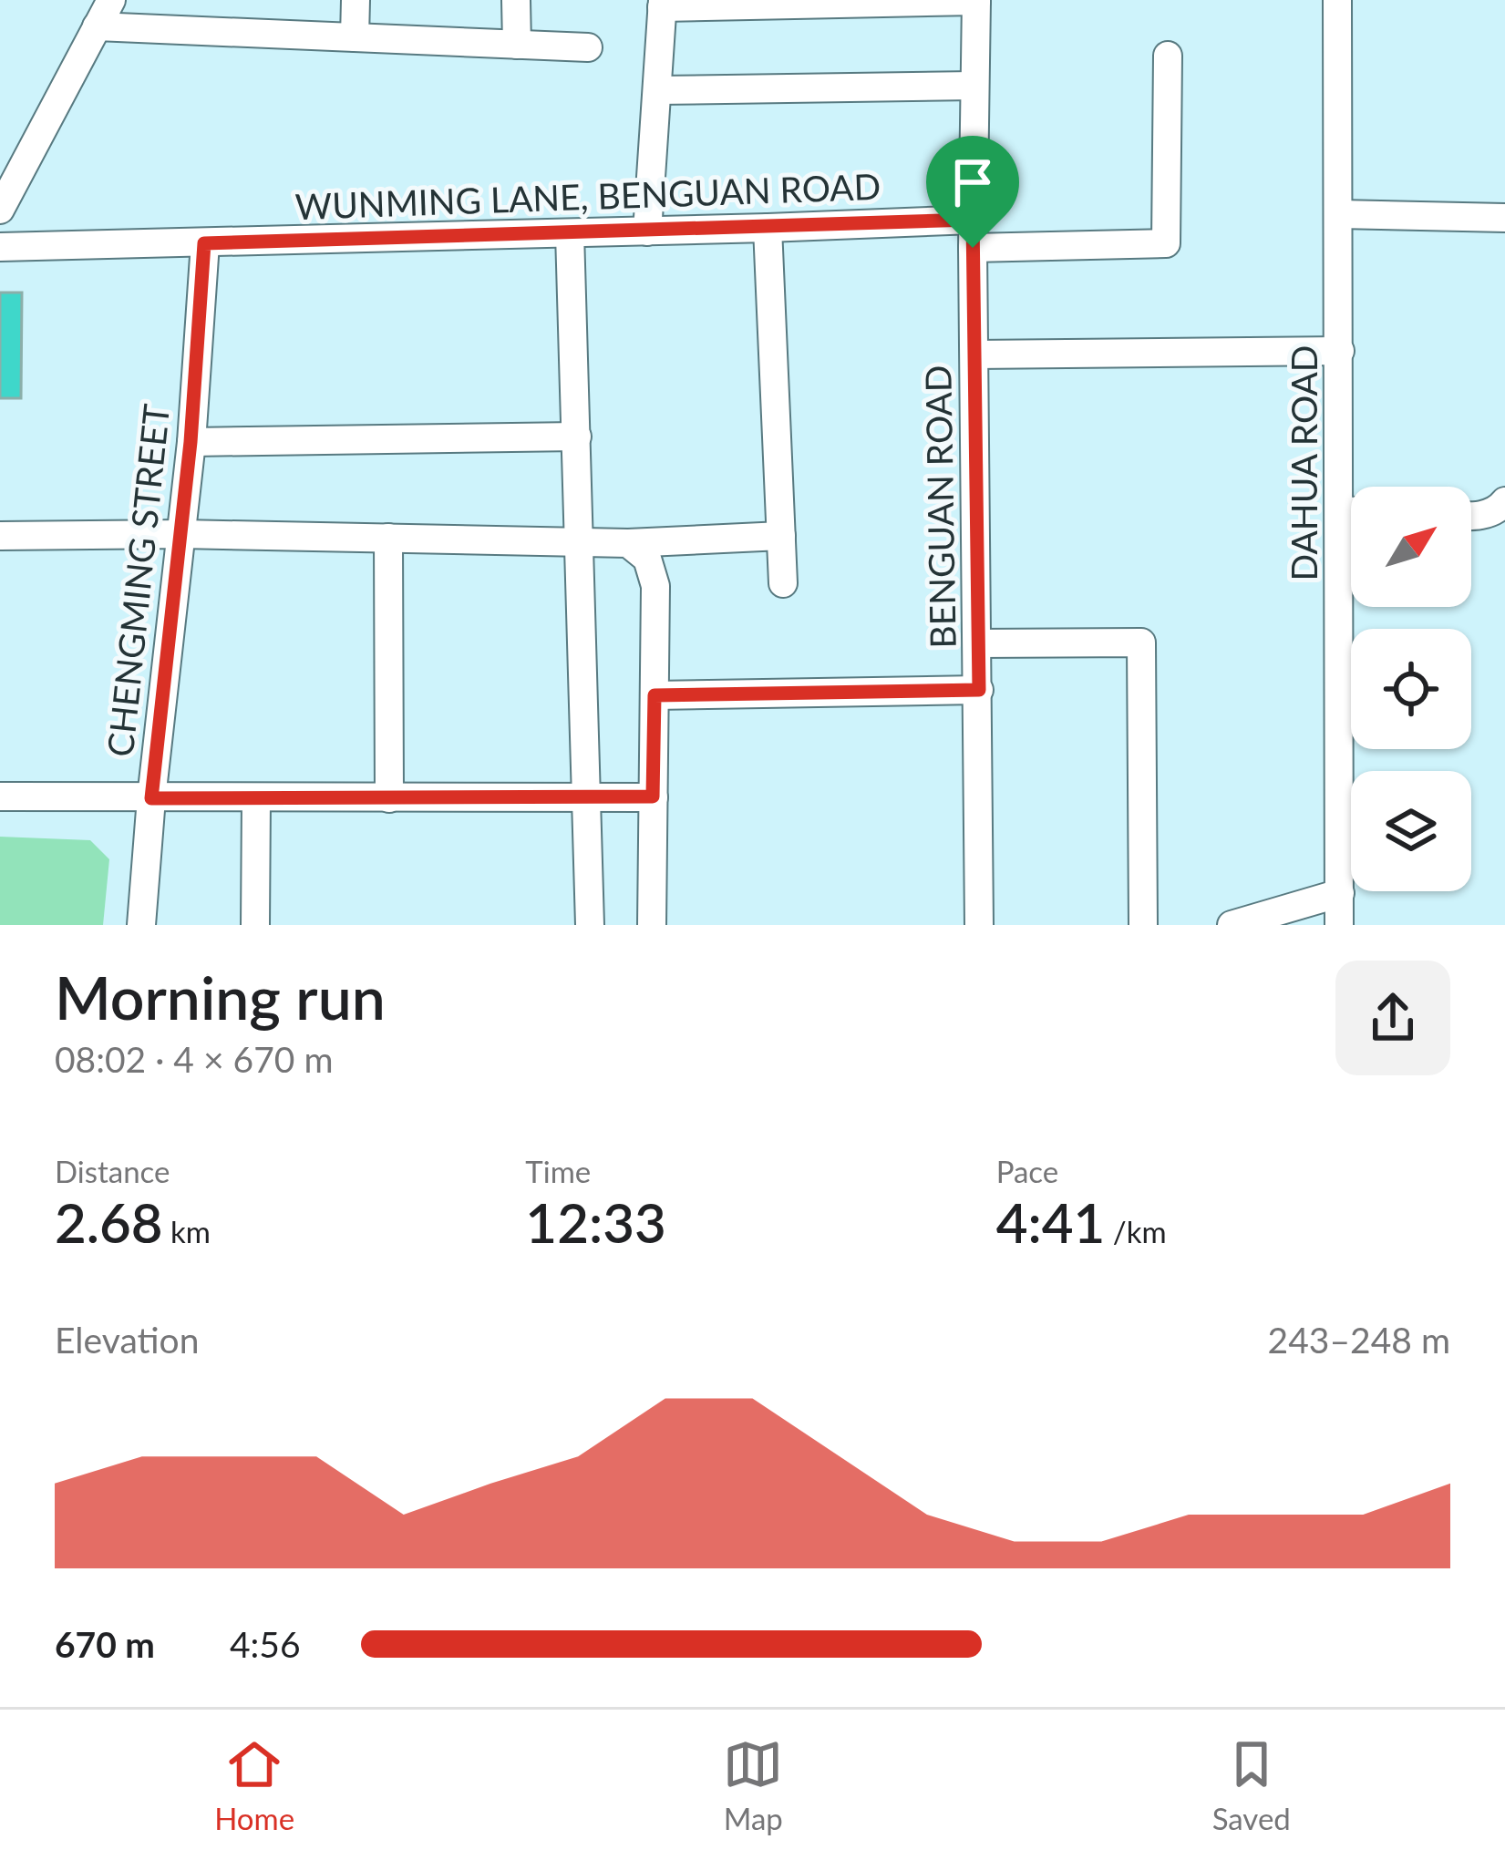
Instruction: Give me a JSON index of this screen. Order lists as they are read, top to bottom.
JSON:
{
  "streets": {
    "street": [
      "WUNMING LANE, BENGUAN ROAD",
      "DAHUA ROAD",
      "BENGUAN ROAD",
      "CHENGMING STREET"
    ]
  },
  "crossings": [
    ["WUNMING LANE, BENGUAN ROAD", "BENGUAN ROAD"],
    ["WUNMING LANE, BENGUAN ROAD", "CHENGMING STREET"]
  ],
  "north": "top right",
  "page": {
    "heading": ["Morning run", "08:02 · 4 × 670 m"],
    "stats": [
      ["Distance", "2.68 km"],
      ["Time", "12:33"],
      ["Pace", "4:41 /km"]
    ],
    "chart": ["Elevation", "243–248 m"],
    "list": [
      {
        "name": "670 m",
        "note": "4:56"
      }
    ],
    "tabs": ["Home", "Map", "Saved"]
  }
}
